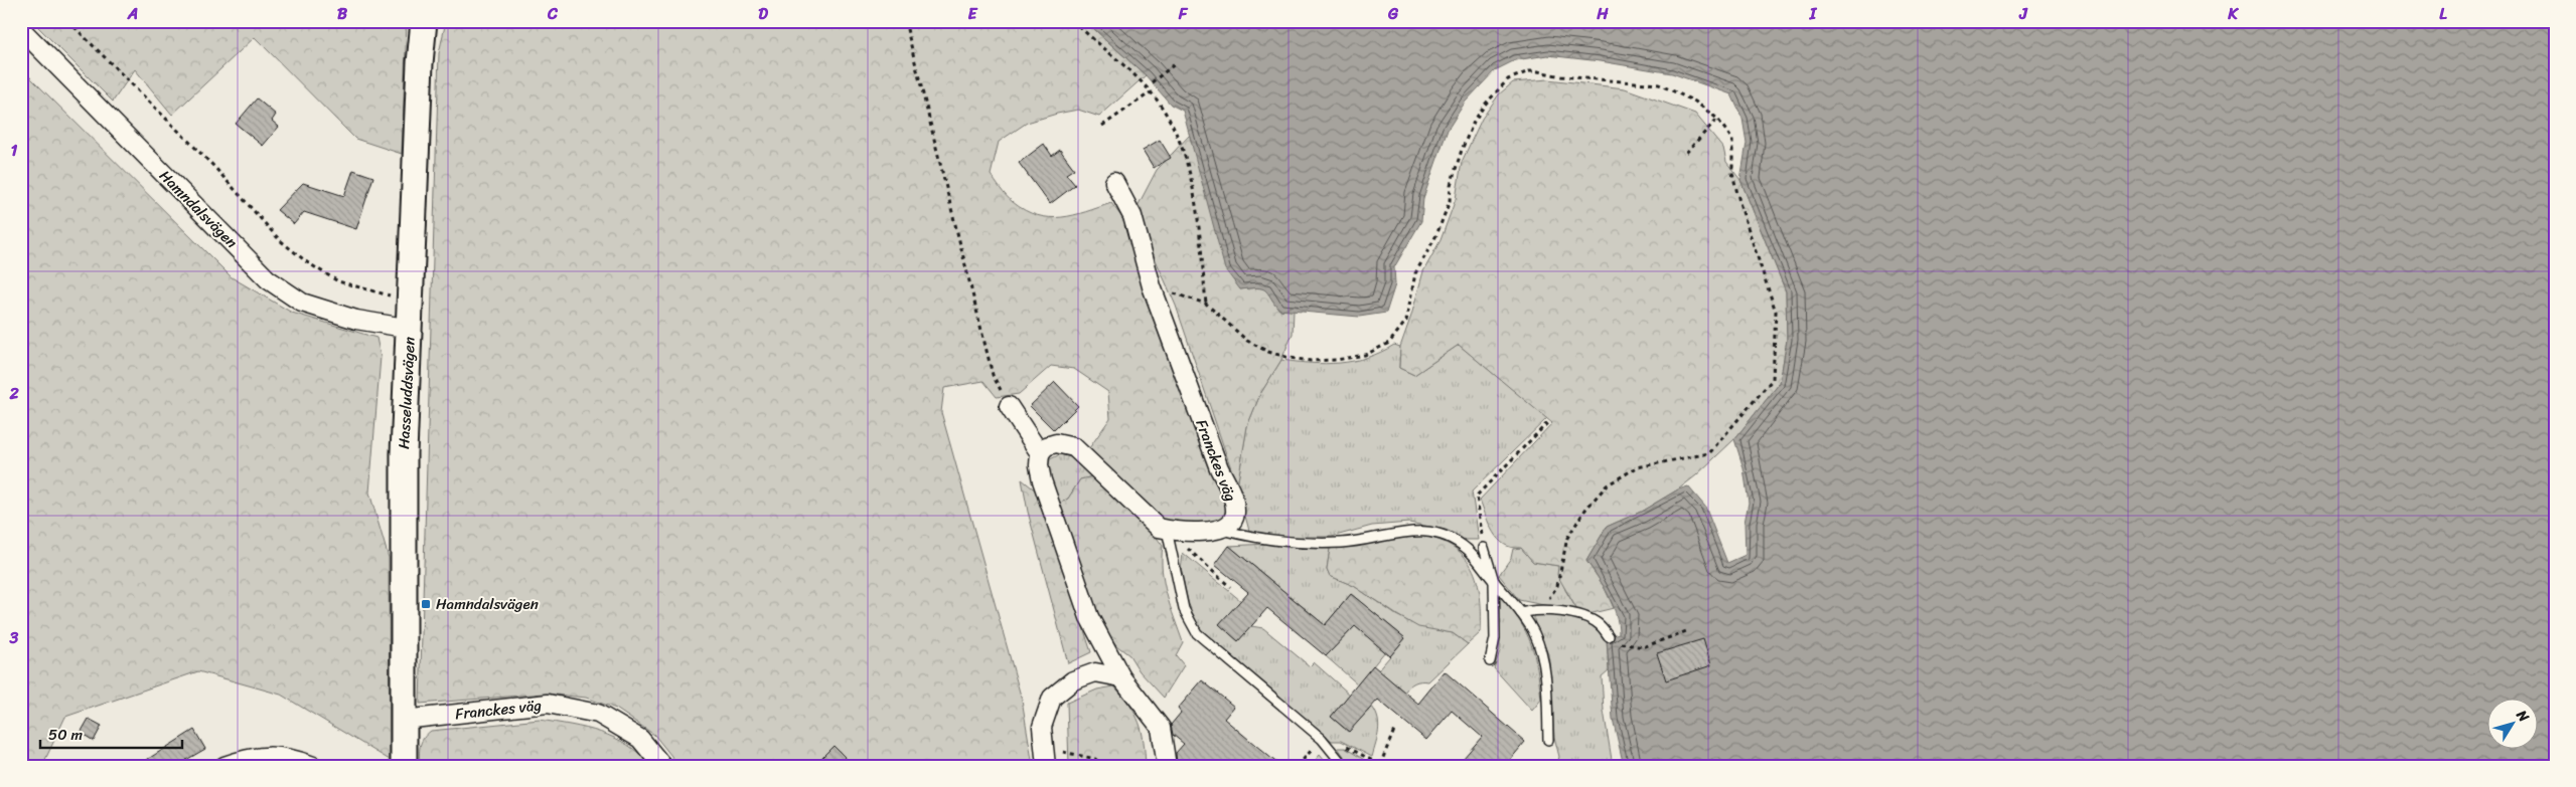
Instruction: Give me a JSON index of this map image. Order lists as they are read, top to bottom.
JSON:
{
  "streets": {
    "street": ["Hamndalsvägen", "Hasseluddsvägen", "Franckes väg"]
  },
  "crossings": [
    ["Hamndalsvägen", "Hasseluddsvägen"],
    ["Hasseluddsvägen", "Franckes väg"]
  ],
  "places": {
    "transit": ["Hamndalsvägen"]
  },
  "scale_bar": "50 m",
  "north": "top right",
  "grid": {
    "columns": [
      "A",
      "B",
      "C",
      "D",
      "E",
      "F",
      "G",
      "H",
      "I",
      "J",
      "K",
      "L"
    ],
    "rows": ["1", "2", "3"]
  }
}
